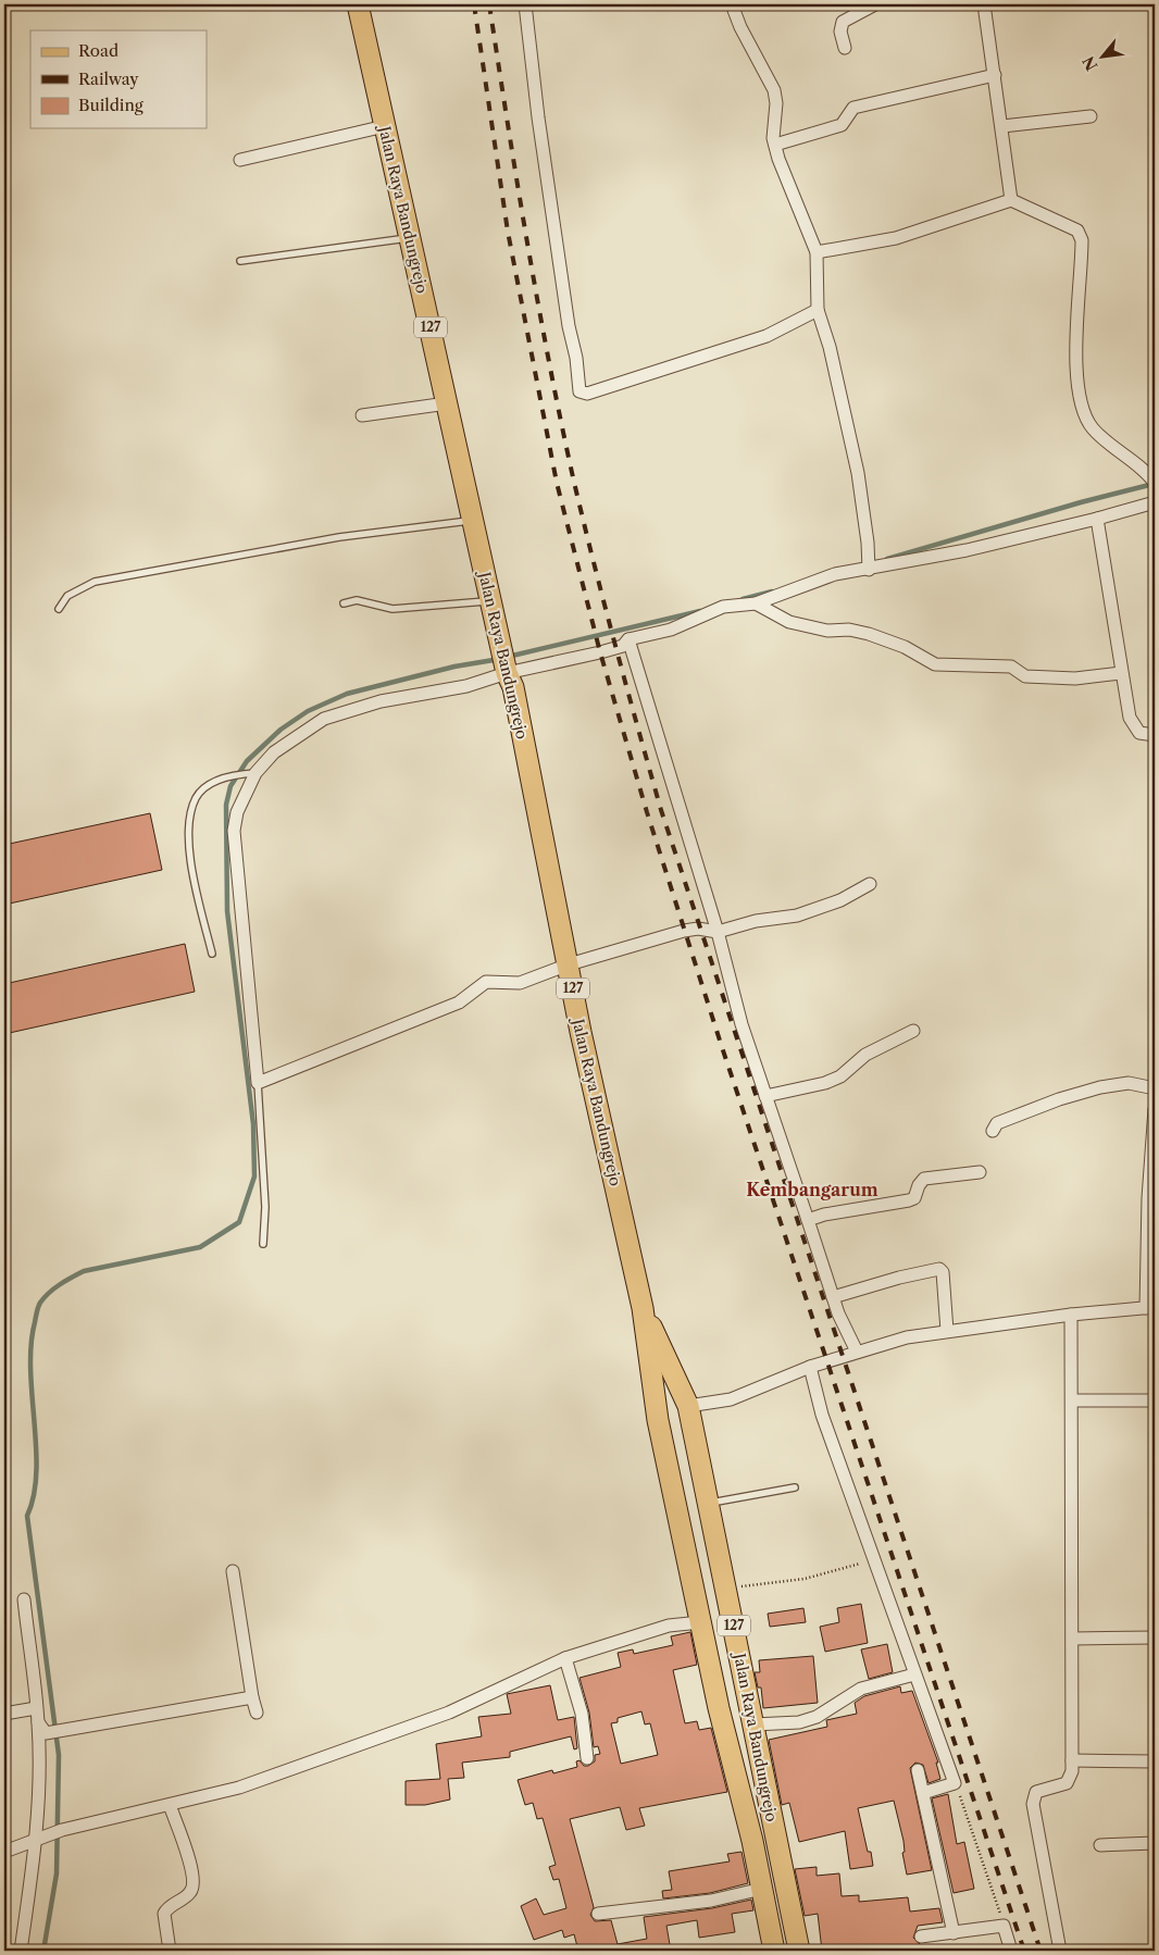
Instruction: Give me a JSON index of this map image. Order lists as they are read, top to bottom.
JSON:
{
  "streets": {
    "main road": ["Jalan Raya Bandungrejo", "127"]
  },
  "districts": ["Kembangarum"],
  "legend": ["Road", "Railway", "Building"],
  "north": "bottom left"
}
